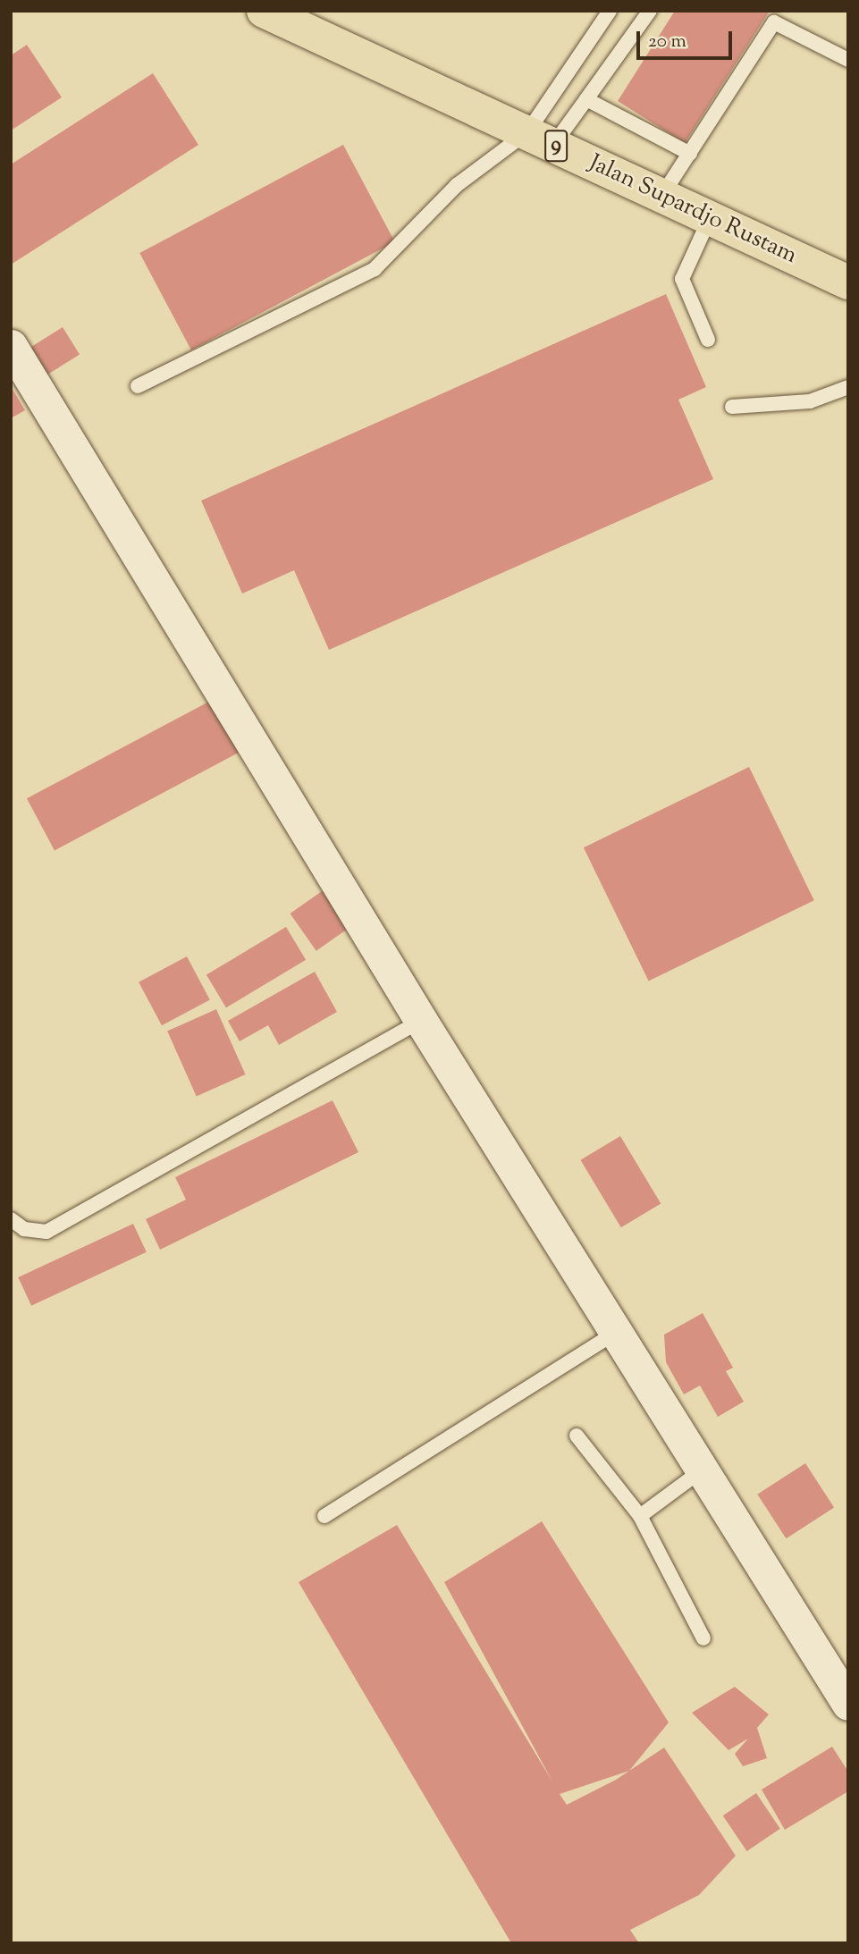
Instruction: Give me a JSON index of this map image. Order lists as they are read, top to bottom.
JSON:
{
  "streets": {
    "highway": ["9", "Jalan Supardjo Rustam"]
  },
  "scale_bar": "20 m"
}
